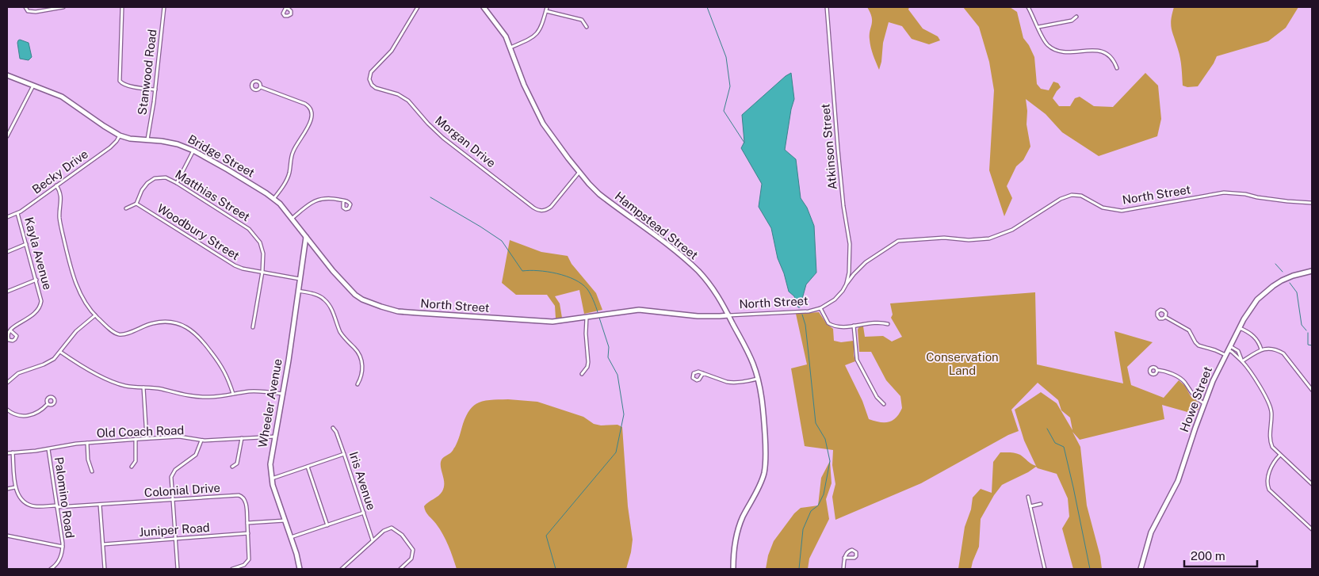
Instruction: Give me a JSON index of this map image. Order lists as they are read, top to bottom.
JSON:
{
  "streets": {
    "street": [
      "Stanwood Road",
      "Morgan Drive",
      "Atkinson Street",
      "Bridge Street",
      "Becky Drive",
      "North Street",
      "Matthias Street",
      "Hampstead Street",
      "Woodbury Street",
      "Kayla Avenue",
      "Howe Street",
      "Wheeler Avenue",
      "Old Coach Road",
      "Iris Avenue",
      "Colonial Drive",
      "Palomino Road",
      "Juniper Road"
    ]
  },
  "crossings": [
    ["Stanwood Road", "Bridge Street"],
    ["Morgan Drive", "Hampstead Street"],
    ["Atkinson Street", "North Street"],
    ["Bridge Street", "Becky Drive"],
    ["Bridge Street", "North Street"],
    ["Bridge Street", "Wheeler Avenue"],
    ["Becky Drive", "Kayla Avenue"],
    ["North Street", "Hampstead Street"],
    ["Matthias Street", "Woodbury Street"],
    ["Woodbury Street", "Wheeler Avenue"],
    ["Wheeler Avenue", "Old Coach Road"],
    ["Old Coach Road", "Palomino Road"],
    ["Colonial Drive", "Palomino Road"],
    ["Colonial Drive", "Juniper Road"]
  ],
  "parks": ["Conservation Land"],
  "scale_bar": "200 m"
}
